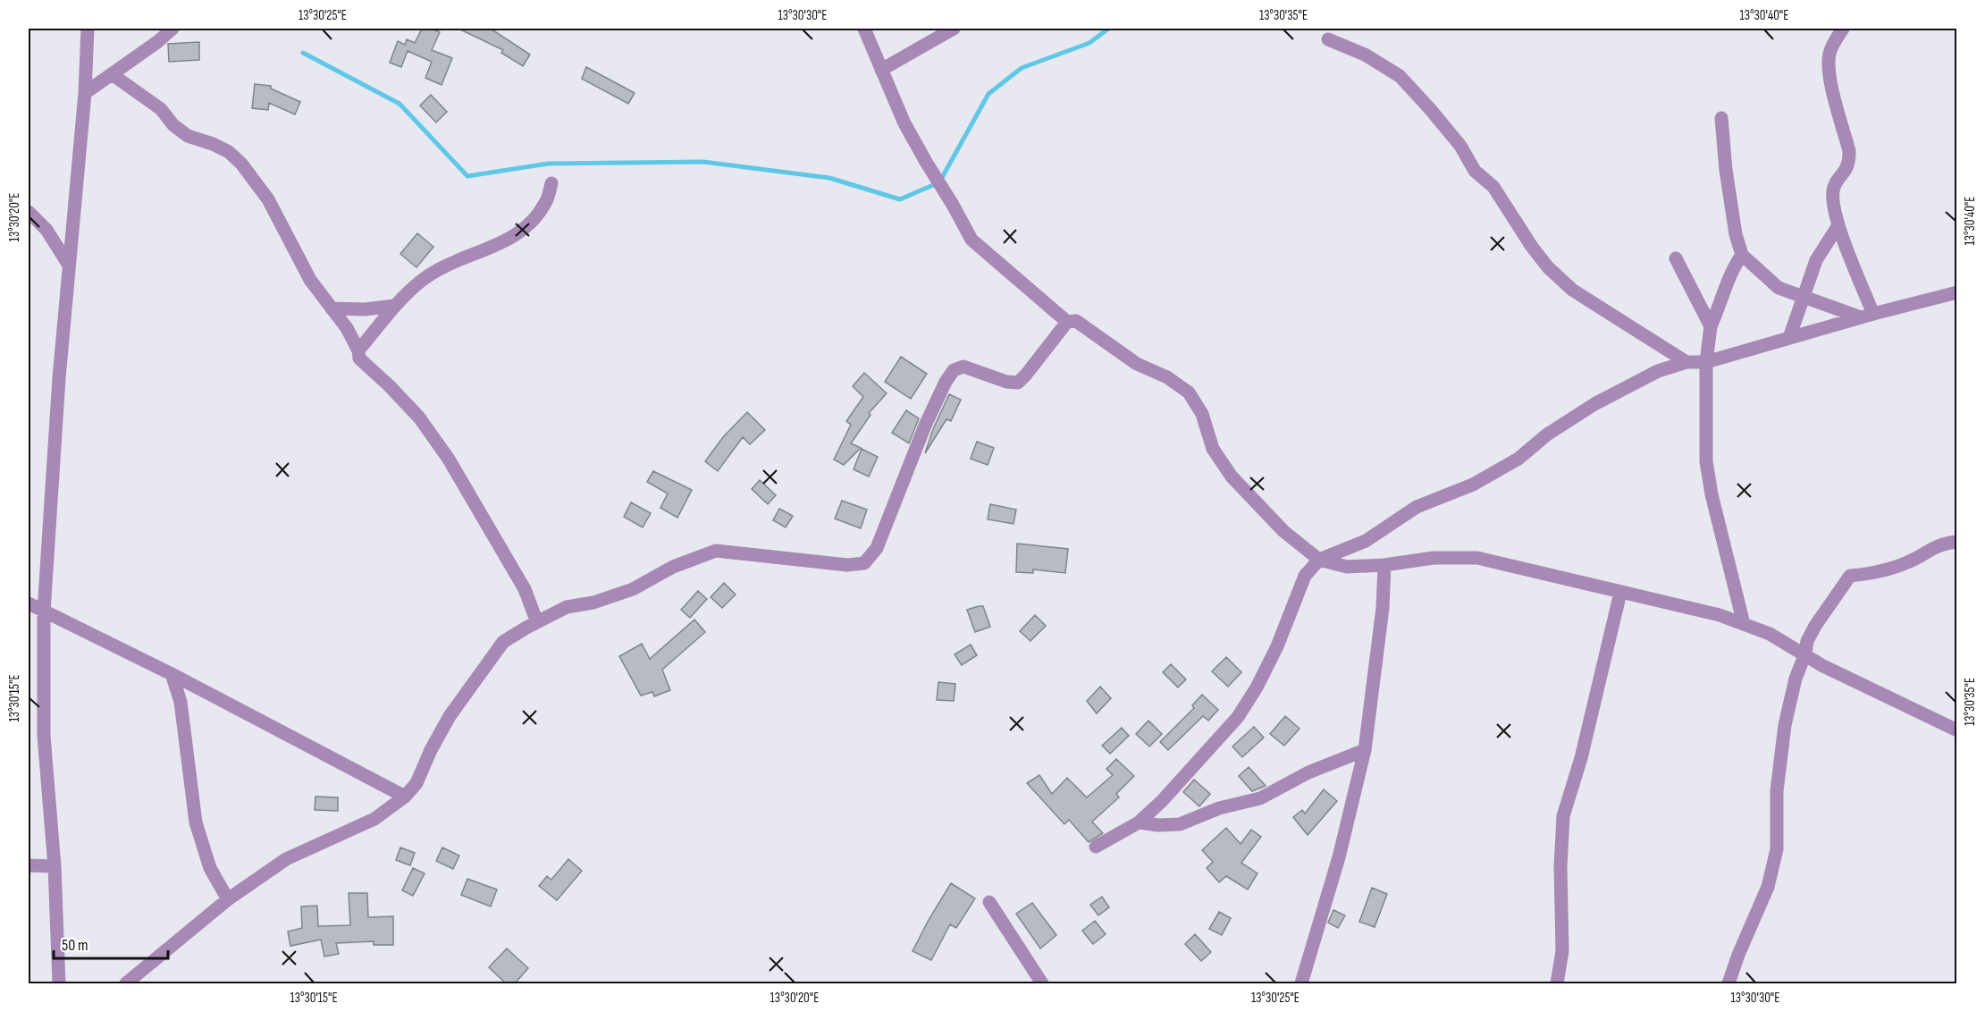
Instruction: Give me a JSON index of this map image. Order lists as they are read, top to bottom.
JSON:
{
  "scale_bar": "50 m",
  "coordinates": [
    "13°30'25\"E",
    "13°30'30\"E",
    "13°30'35\"E",
    "13°30'40\"E",
    "13°30'20\"E",
    "13°30'15\"E"
  ]
}
